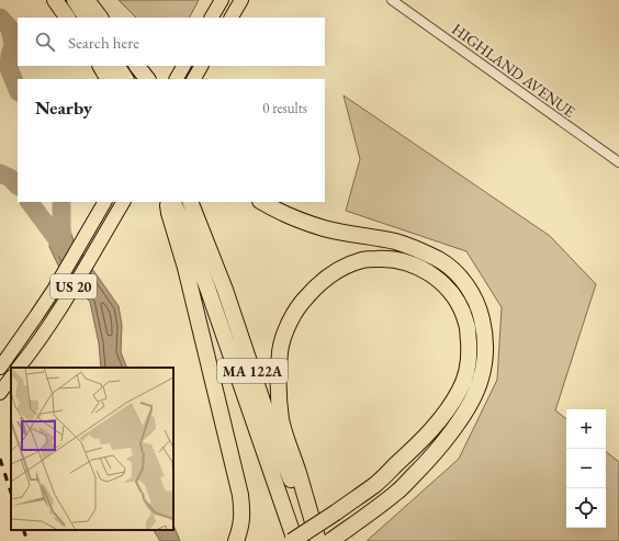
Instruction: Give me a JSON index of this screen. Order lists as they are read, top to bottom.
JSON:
{
  "streets": {
    "highway": ["MA 122A"],
    "main road": ["US 20"],
    "street": ["HIGHLAND AVENUE"]
  },
  "page": {
    "search": "Search here",
    "heading": ["Nearby", "0 results"],
    "map_buttons": ["+", "−"]
  }
}
